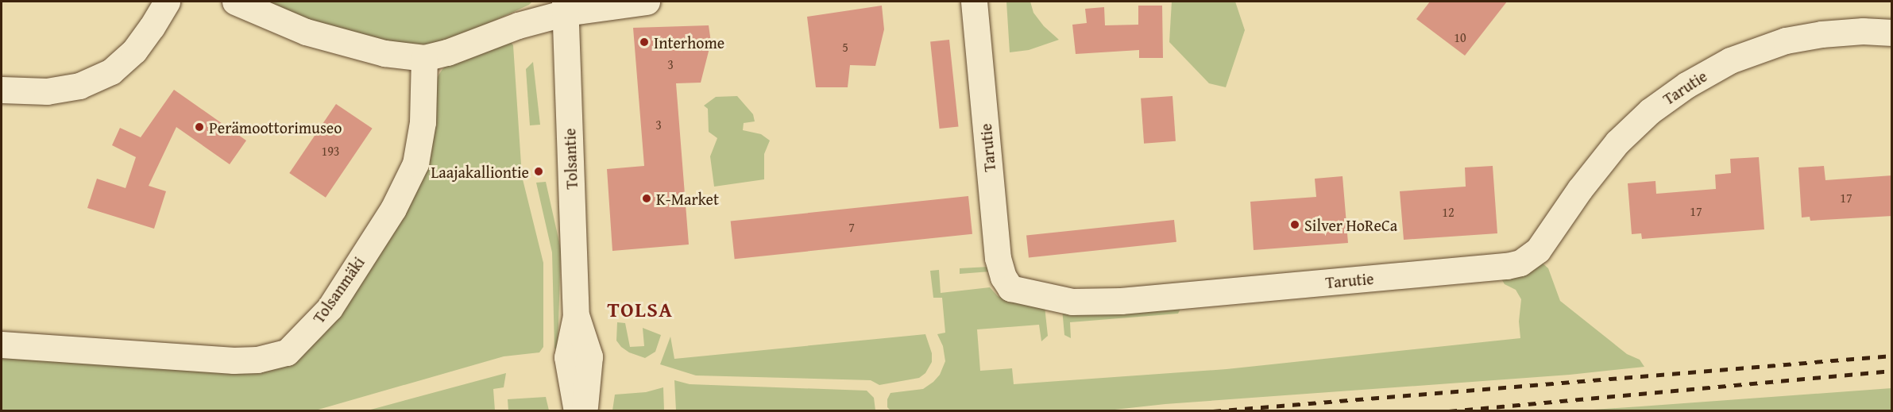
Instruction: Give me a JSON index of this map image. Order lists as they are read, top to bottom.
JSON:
{
  "streets": {
    "street": ["Tarutie", "Tolsantie", "Tolsanmäki"]
  },
  "districts": ["TOLSA"],
  "places": [
    "Interhome",
    "Perämoottorimuseo",
    "Laajakalliontie",
    "K-Market",
    "Silver HoReCa"
  ],
  "house_numbers": [
    "10",
    "5",
    "3",
    "3",
    "193",
    "17",
    "17",
    "12",
    "7"
  ]
}
